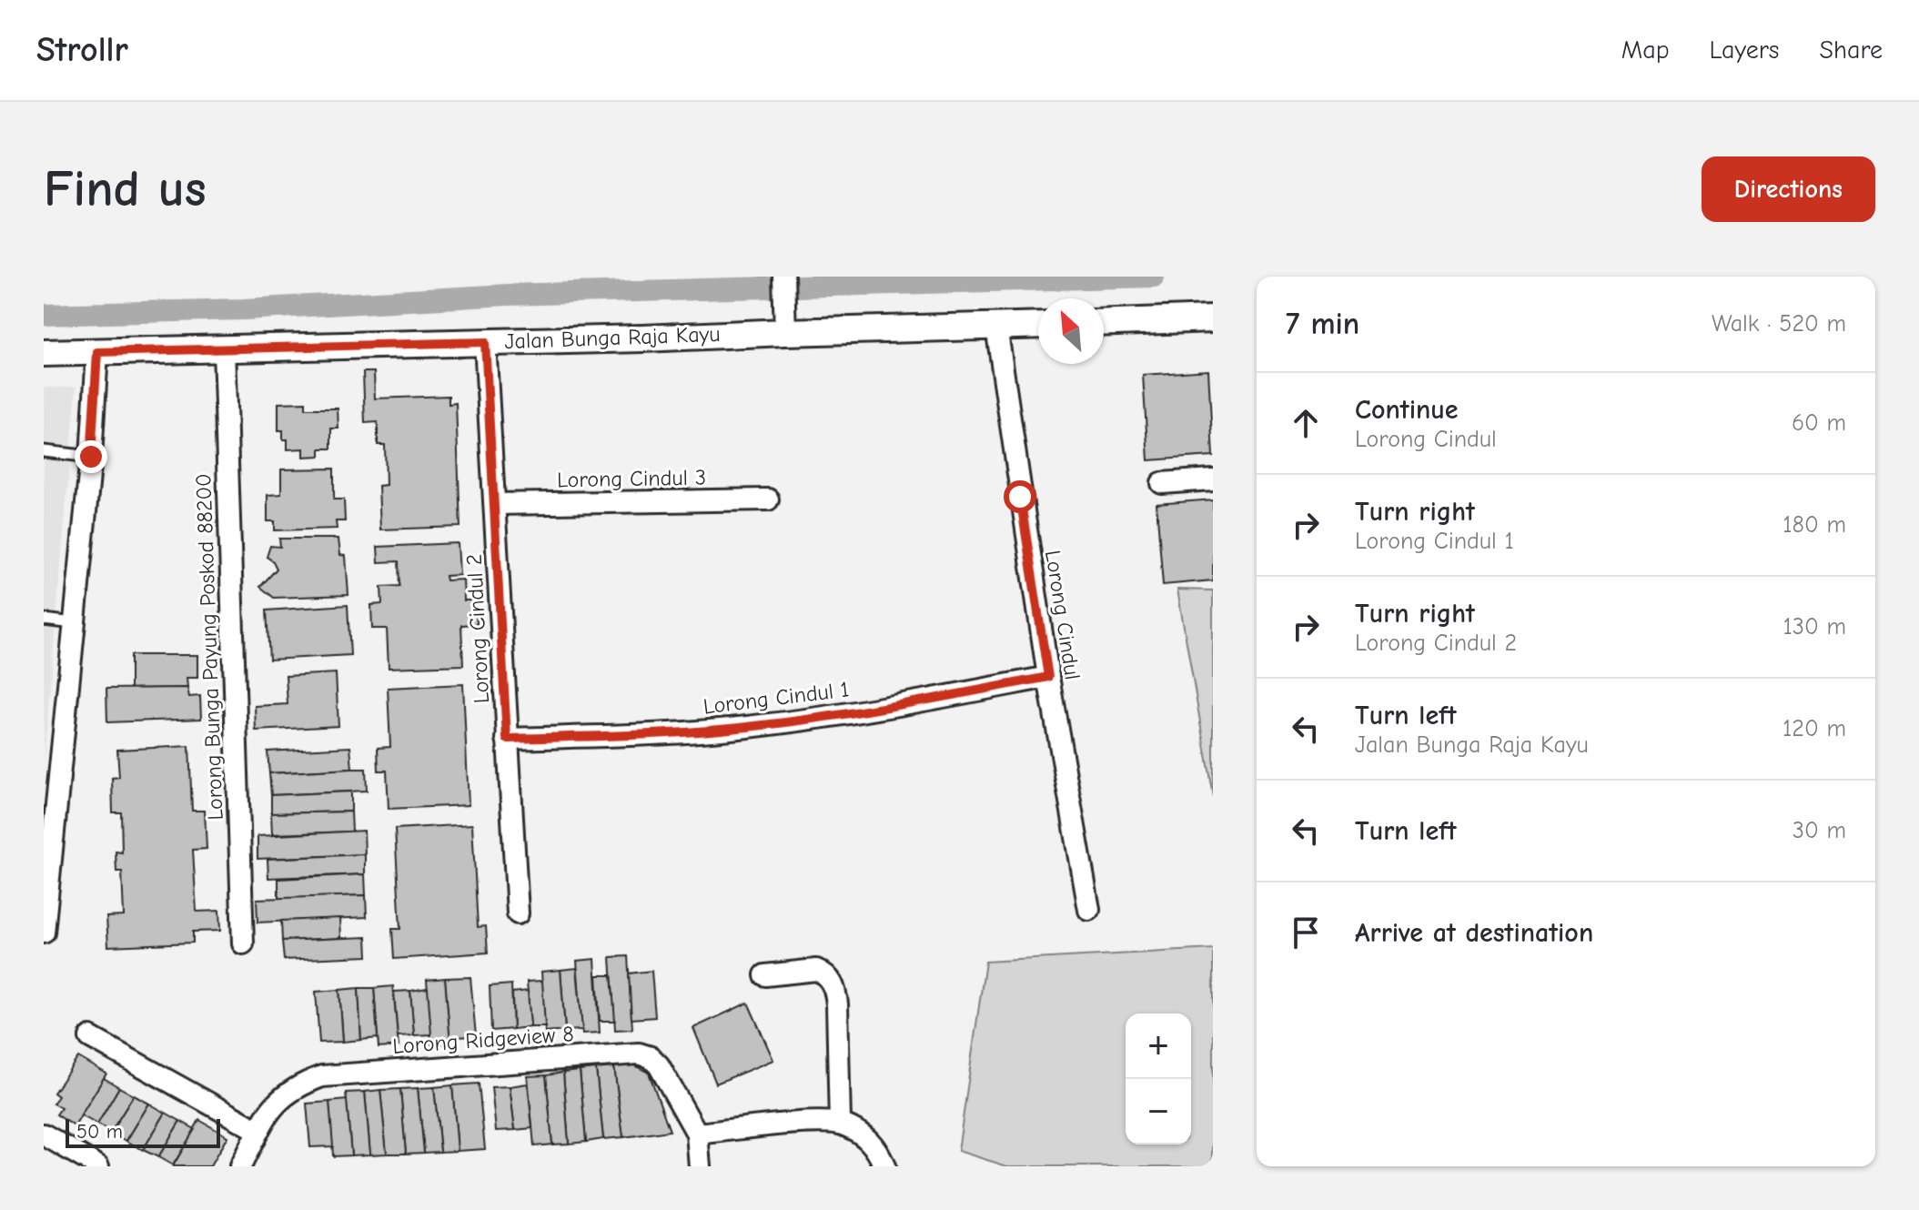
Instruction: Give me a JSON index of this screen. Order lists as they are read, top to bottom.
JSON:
{
  "streets": {
    "street": [
      "Jalan Bunga Raja Kayu",
      "Lorong Cindul 3",
      "Lorong Cindul",
      "Lorong Cindul 2",
      "Lorong Bunga Payung Poskod 88200",
      "Lorong Cindul 1",
      "Lorong Ridgeview 8"
    ]
  },
  "crossings": [
    ["Jalan Bunga Raja Kayu", "Lorong Cindul"],
    ["Jalan Bunga Raja Kayu", "Lorong Cindul 2"],
    ["Jalan Bunga Raja Kayu", "Lorong Bunga Payung Poskod 88200"],
    ["Lorong Cindul 3", "Lorong Cindul 2"],
    ["Lorong Cindul", "Lorong Cindul 1"],
    ["Lorong Cindul 2", "Lorong Cindul 1"]
  ],
  "scale_bar": "50 m",
  "north": "top left",
  "page": {
    "header": "Strollr",
    "nav": ["Map", "Layers", "Share"],
    "buttons": "Directions",
    "title": "Find us",
    "heading": ["7 min", "Walk · 520 m"],
    "list": [
      ["Continue", "Lorong Cindul", "60 m"],
      ["Turn right", "Lorong Cindul 1", "180 m"],
      ["Turn right", "Lorong Cindul 2", "130 m"],
      ["Turn left", "Jalan Bunga Raja Kayu", "120 m"],
      ["Turn left", "30 m"],
      "Arrive at destination"
    ],
    "map_buttons": ["+", "−"],
    "scale": "50 m"
  }
}
